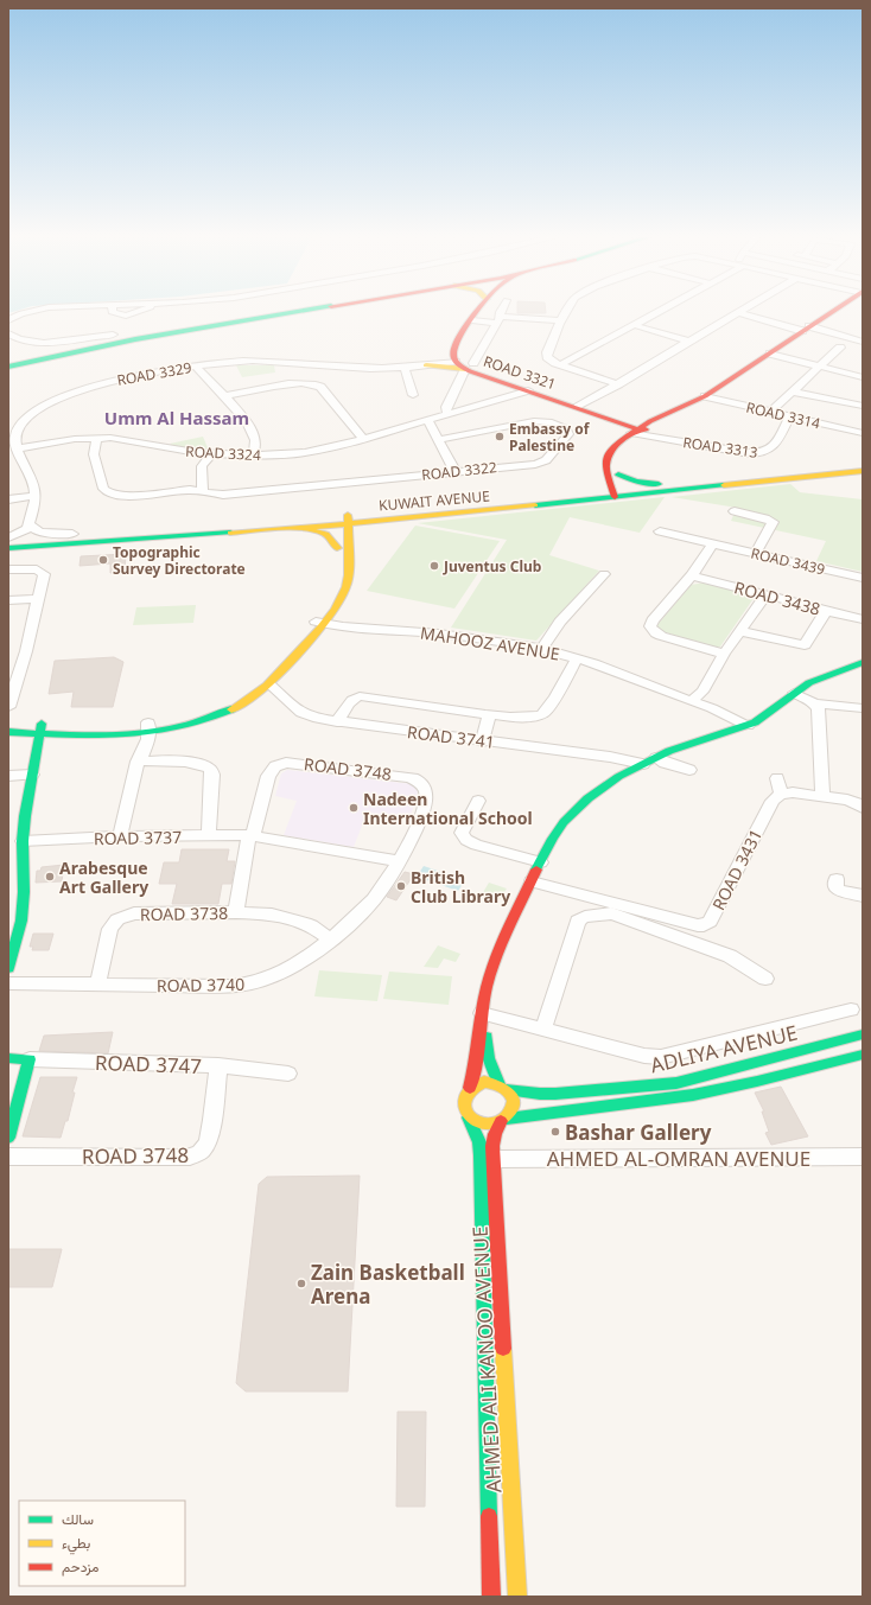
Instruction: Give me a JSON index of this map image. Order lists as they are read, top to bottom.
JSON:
{
  "streets": {
    "main road": [
      "ROAD 3321",
      "KUWAIT AVENUE",
      "ADLIYA AVENUE",
      "ROAD 3747",
      "AHMED ALI KANOO AVENUE"
    ],
    "street": [
      "ROAD 3329",
      "ROAD 3314",
      "ROAD 3313",
      "ROAD 3324",
      "ROAD 3322",
      "ROAD 3439",
      "ROAD 3438",
      "MAHOOZ AVENUE",
      "ROAD 3741",
      "ROAD 3748",
      "ROAD 3737",
      "ROAD 3431",
      "ROAD 3738",
      "ROAD 3740",
      "AHMED AL-OMRAN AVENUE"
    ]
  },
  "crossings": [
    ["ROAD 3321", "ROAD 3313"],
    ["ROAD 3321", "ROAD 3324"],
    ["ROAD 3329", "ROAD 3324"],
    ["ROAD 3314", "ROAD 3313"],
    ["ROAD 3324", "ROAD 3322"],
    ["ROAD 3748", "ROAD 3737"],
    ["ROAD 3748", "ROAD 3738"],
    ["ROAD 3748", "ROAD 3740"],
    ["ROAD 3748", "ROAD 3747"],
    ["ROAD 3737", "ROAD 3738"],
    ["ROAD 3737", "ROAD 3740"],
    ["ROAD 3738", "ROAD 3740"],
    ["ADLIYA AVENUE", "AHMED ALI KANOO AVENUE"],
    ["AHMED AL-OMRAN AVENUE", "AHMED ALI KANOO AVENUE"]
  ],
  "districts": ["Umm Al Hassam"],
  "places": [
    "Embassy of Palestine",
    "Topographic Survey Directorate",
    "Juventus Club",
    "Nadeen International School",
    "Arabesque Art Gallery",
    "British Club Library",
    "Bashar Gallery",
    "Zain Basketball Arena"
  ],
  "legend": ["سالك", "بطيء", "مزدحم"]
}
